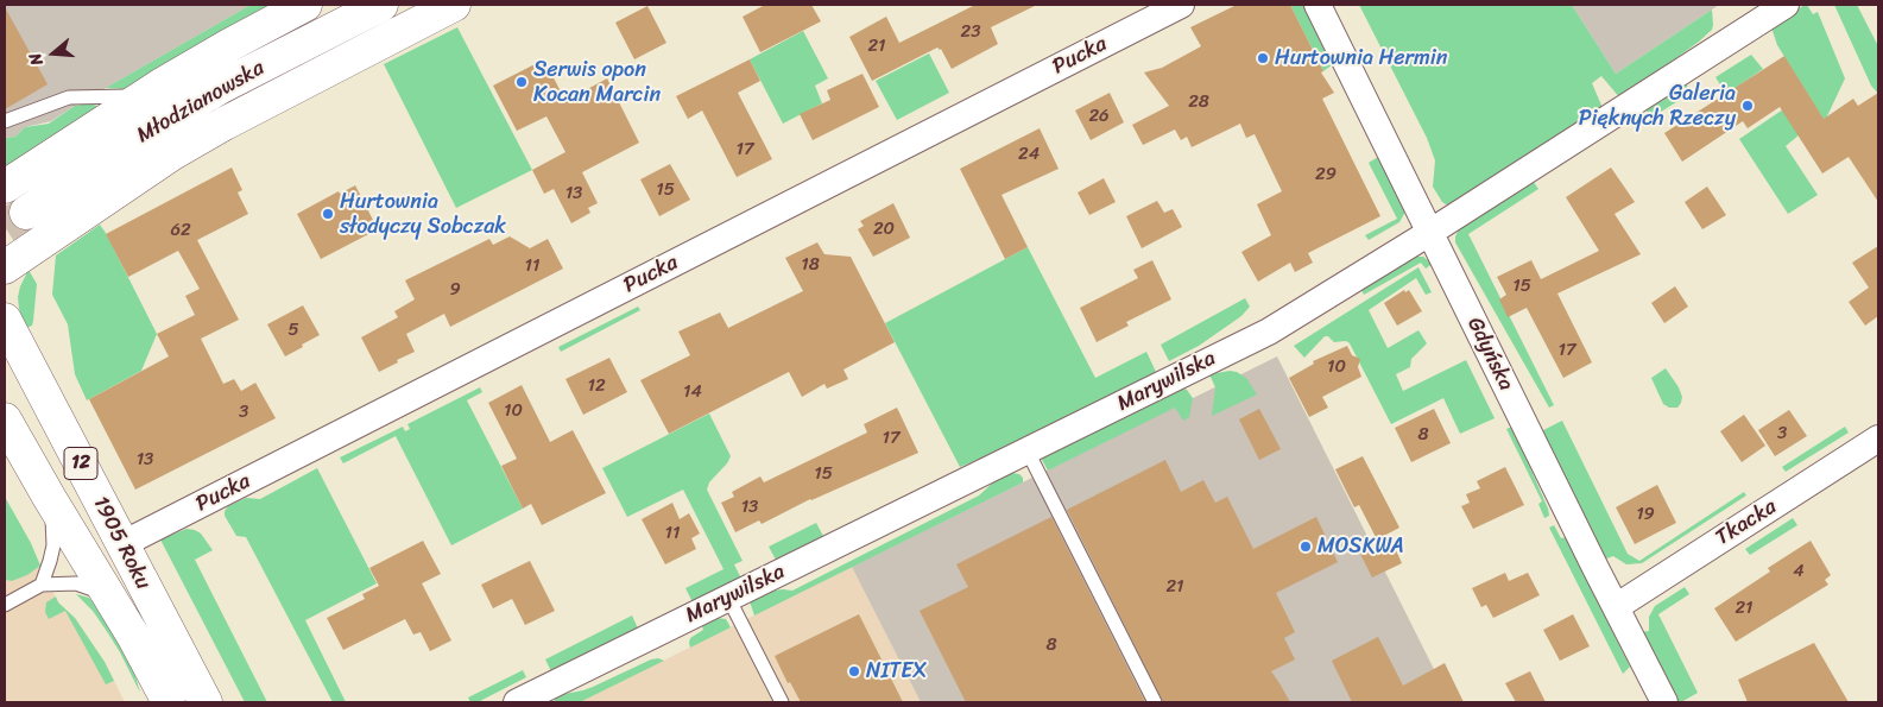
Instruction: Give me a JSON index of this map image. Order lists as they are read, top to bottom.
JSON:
{
  "streets": {
    "main road": ["Młodzianowska", "12", "1905 Roku"],
    "street": [
      "Pucka",
      "Gdyńska",
      "Marywilska",
      "Tkacka"
    ]
  },
  "crossings": [
    ["Pucka", "1905 Roku"],
    ["Gdyńska", "Marywilska"],
    ["Gdyńska", "Tkacka"]
  ],
  "places": [
    "Hurtownia Hermin",
    "Serwis opon Kocan Marcin",
    "Galeria Pięknych Rzeczy",
    "Hurtownia słodyczy Sobczak",
    "MOSKWA",
    "NITEX"
  ],
  "house_numbers": [
    "23",
    "21",
    "28",
    "26",
    "17",
    "24",
    "29",
    "15",
    "13",
    "20",
    "62",
    "18",
    "11",
    "15",
    "9",
    "5",
    "17",
    "10",
    "12",
    "14",
    "10",
    "3",
    "3",
    "8",
    "17",
    "13",
    "15",
    "13",
    "19",
    "11",
    "4",
    "21",
    "21",
    "8"
  ],
  "north": "left"
}
